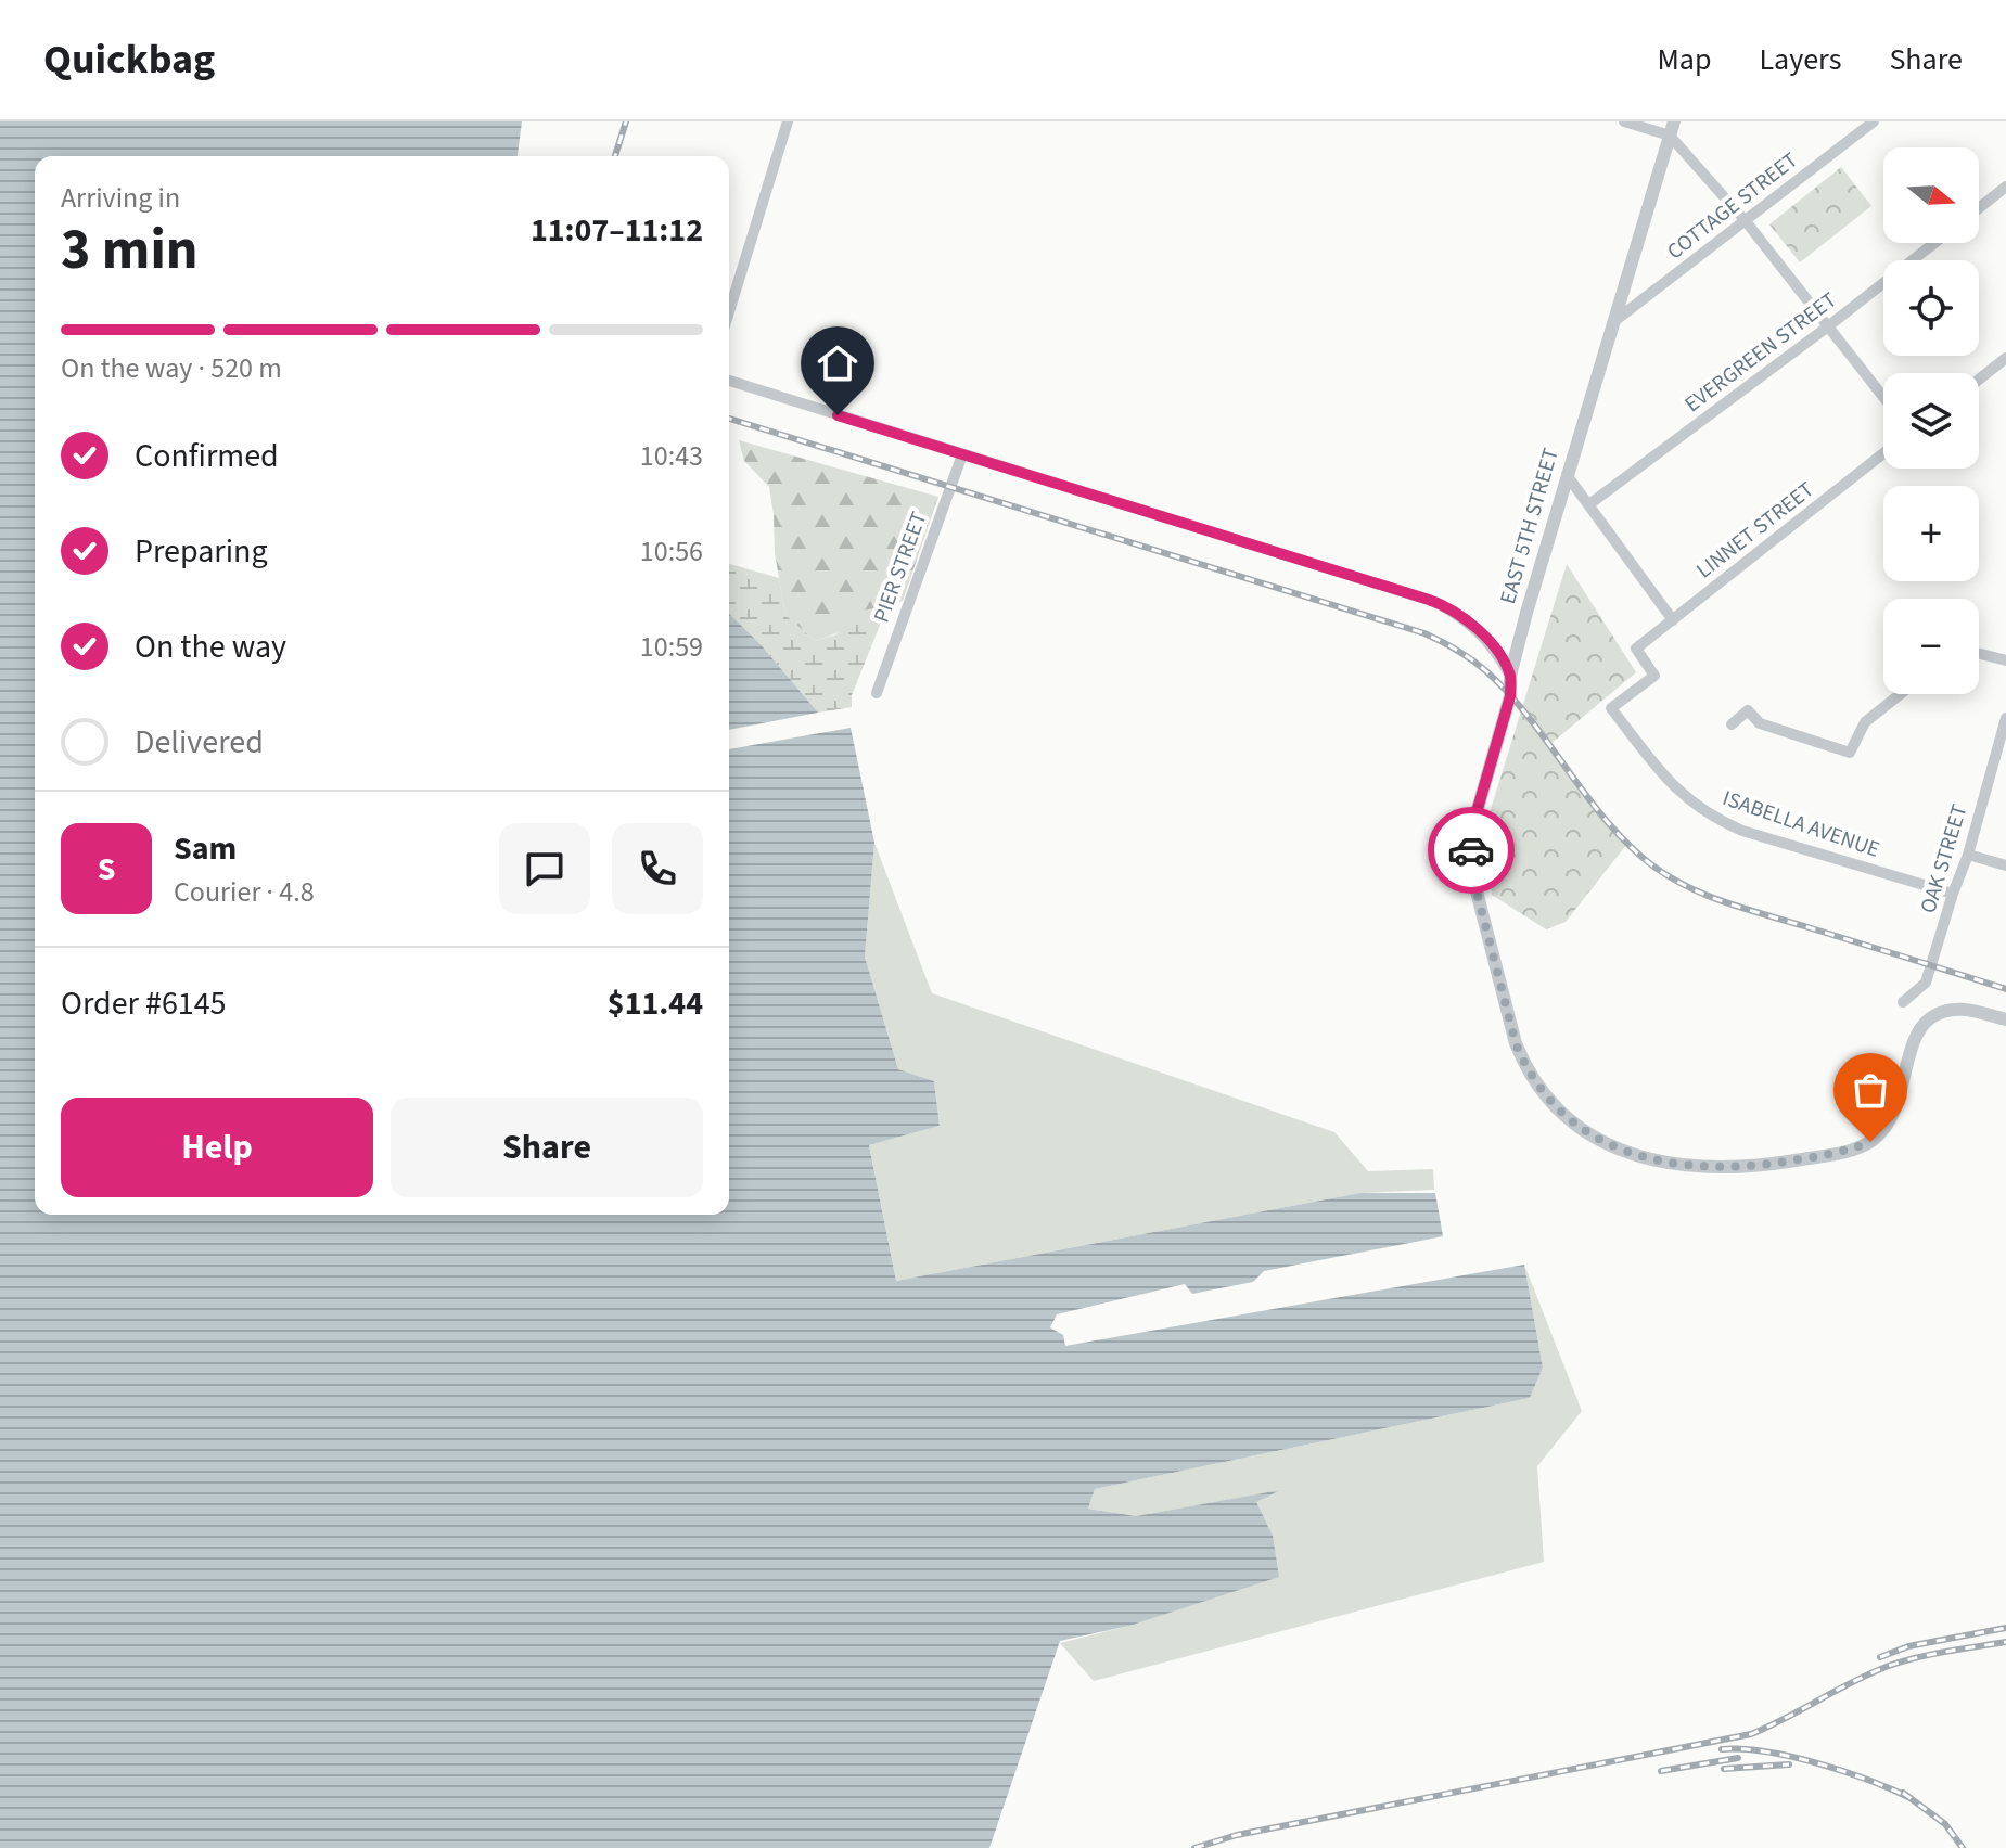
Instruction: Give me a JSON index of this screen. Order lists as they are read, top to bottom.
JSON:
{
  "streets": {
    "street": [
      "COTTAGE STREET",
      "EVERGREEN STREET",
      "EAST 5TH STREET",
      "LINNET STREET",
      "PIER STREET",
      "ISABELLA AVENUE",
      "OAK STREET"
    ]
  },
  "crossings": [
    ["COTTAGE STREET", "EAST 5TH STREET"],
    ["LINNET STREET", "ISABELLA AVENUE"],
    ["ISABELLA AVENUE", "OAK STREET"]
  ],
  "north": "right",
  "page": {
    "header": "Quickbag",
    "nav": ["Map", "Layers", "Share"],
    "map_buttons": ["+", "−"],
    "heading": ["3 min", "Arriving in", "11:07–11:12"],
    "panel": [
      "Sam",
      "Courier · 4.8",
      "Order #6145",
      "$11.44"
    ],
    "bar": "On the way · 520 m",
    "list": [
      ["Confirmed", "10:43"],
      ["Preparing", "10:56"],
      ["On the way", "10:59"],
      "Delivered"
    ],
    "round": "S",
    "buttons": ["Help", "Share"]
  }
}
